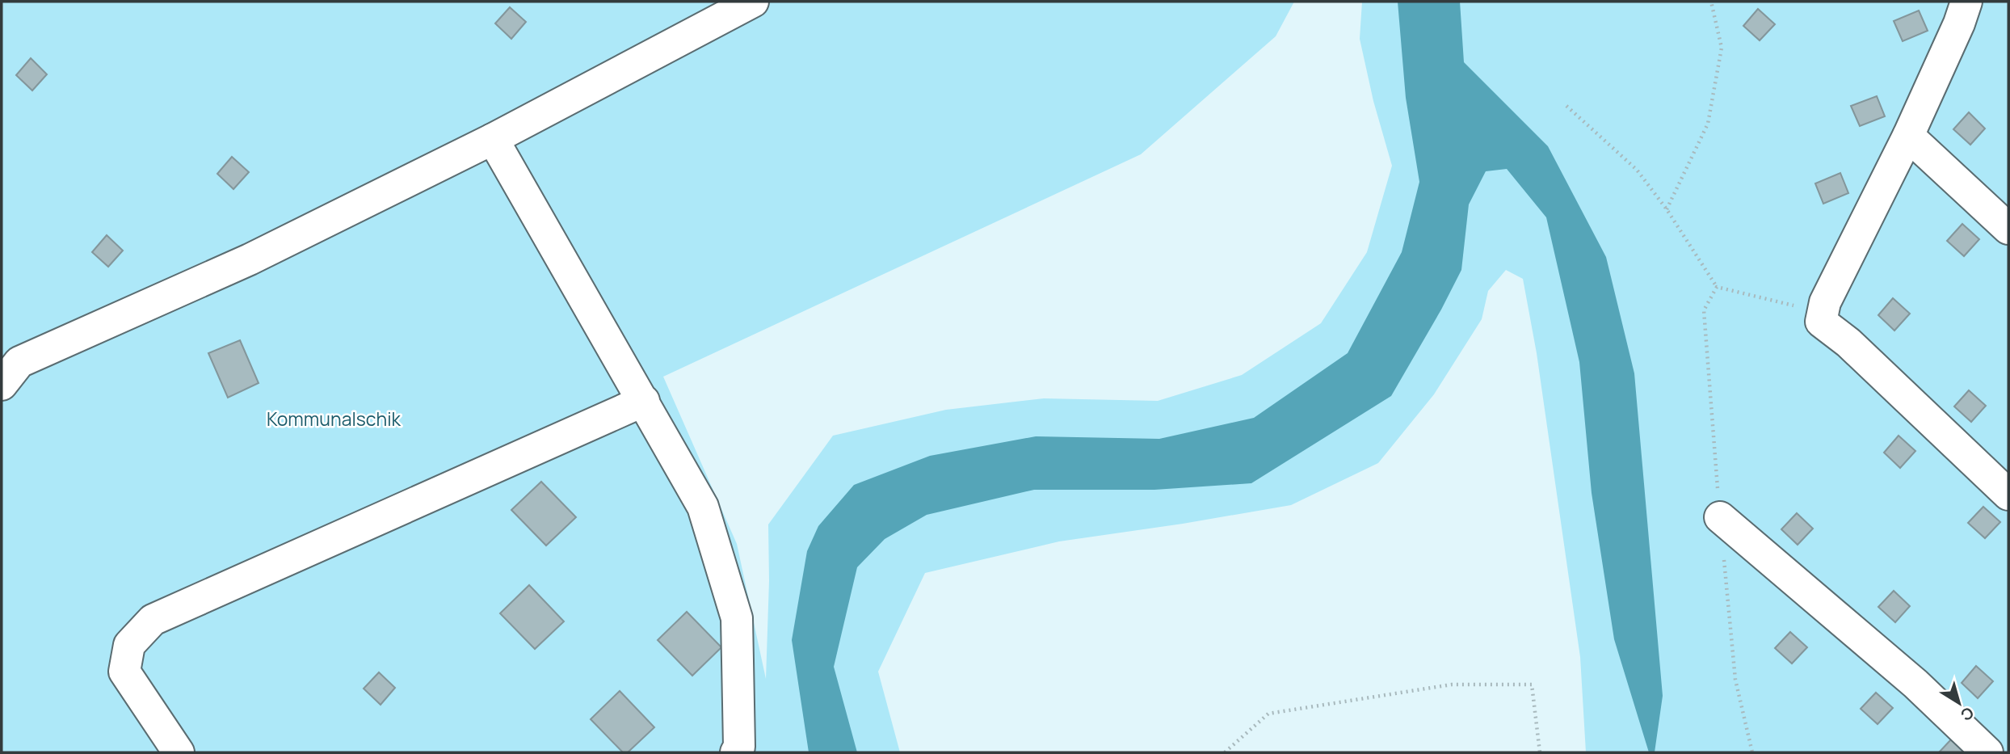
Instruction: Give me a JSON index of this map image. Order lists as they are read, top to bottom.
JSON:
{
  "parks": ["Kommunalschik"],
  "north": "bottom right"
}
